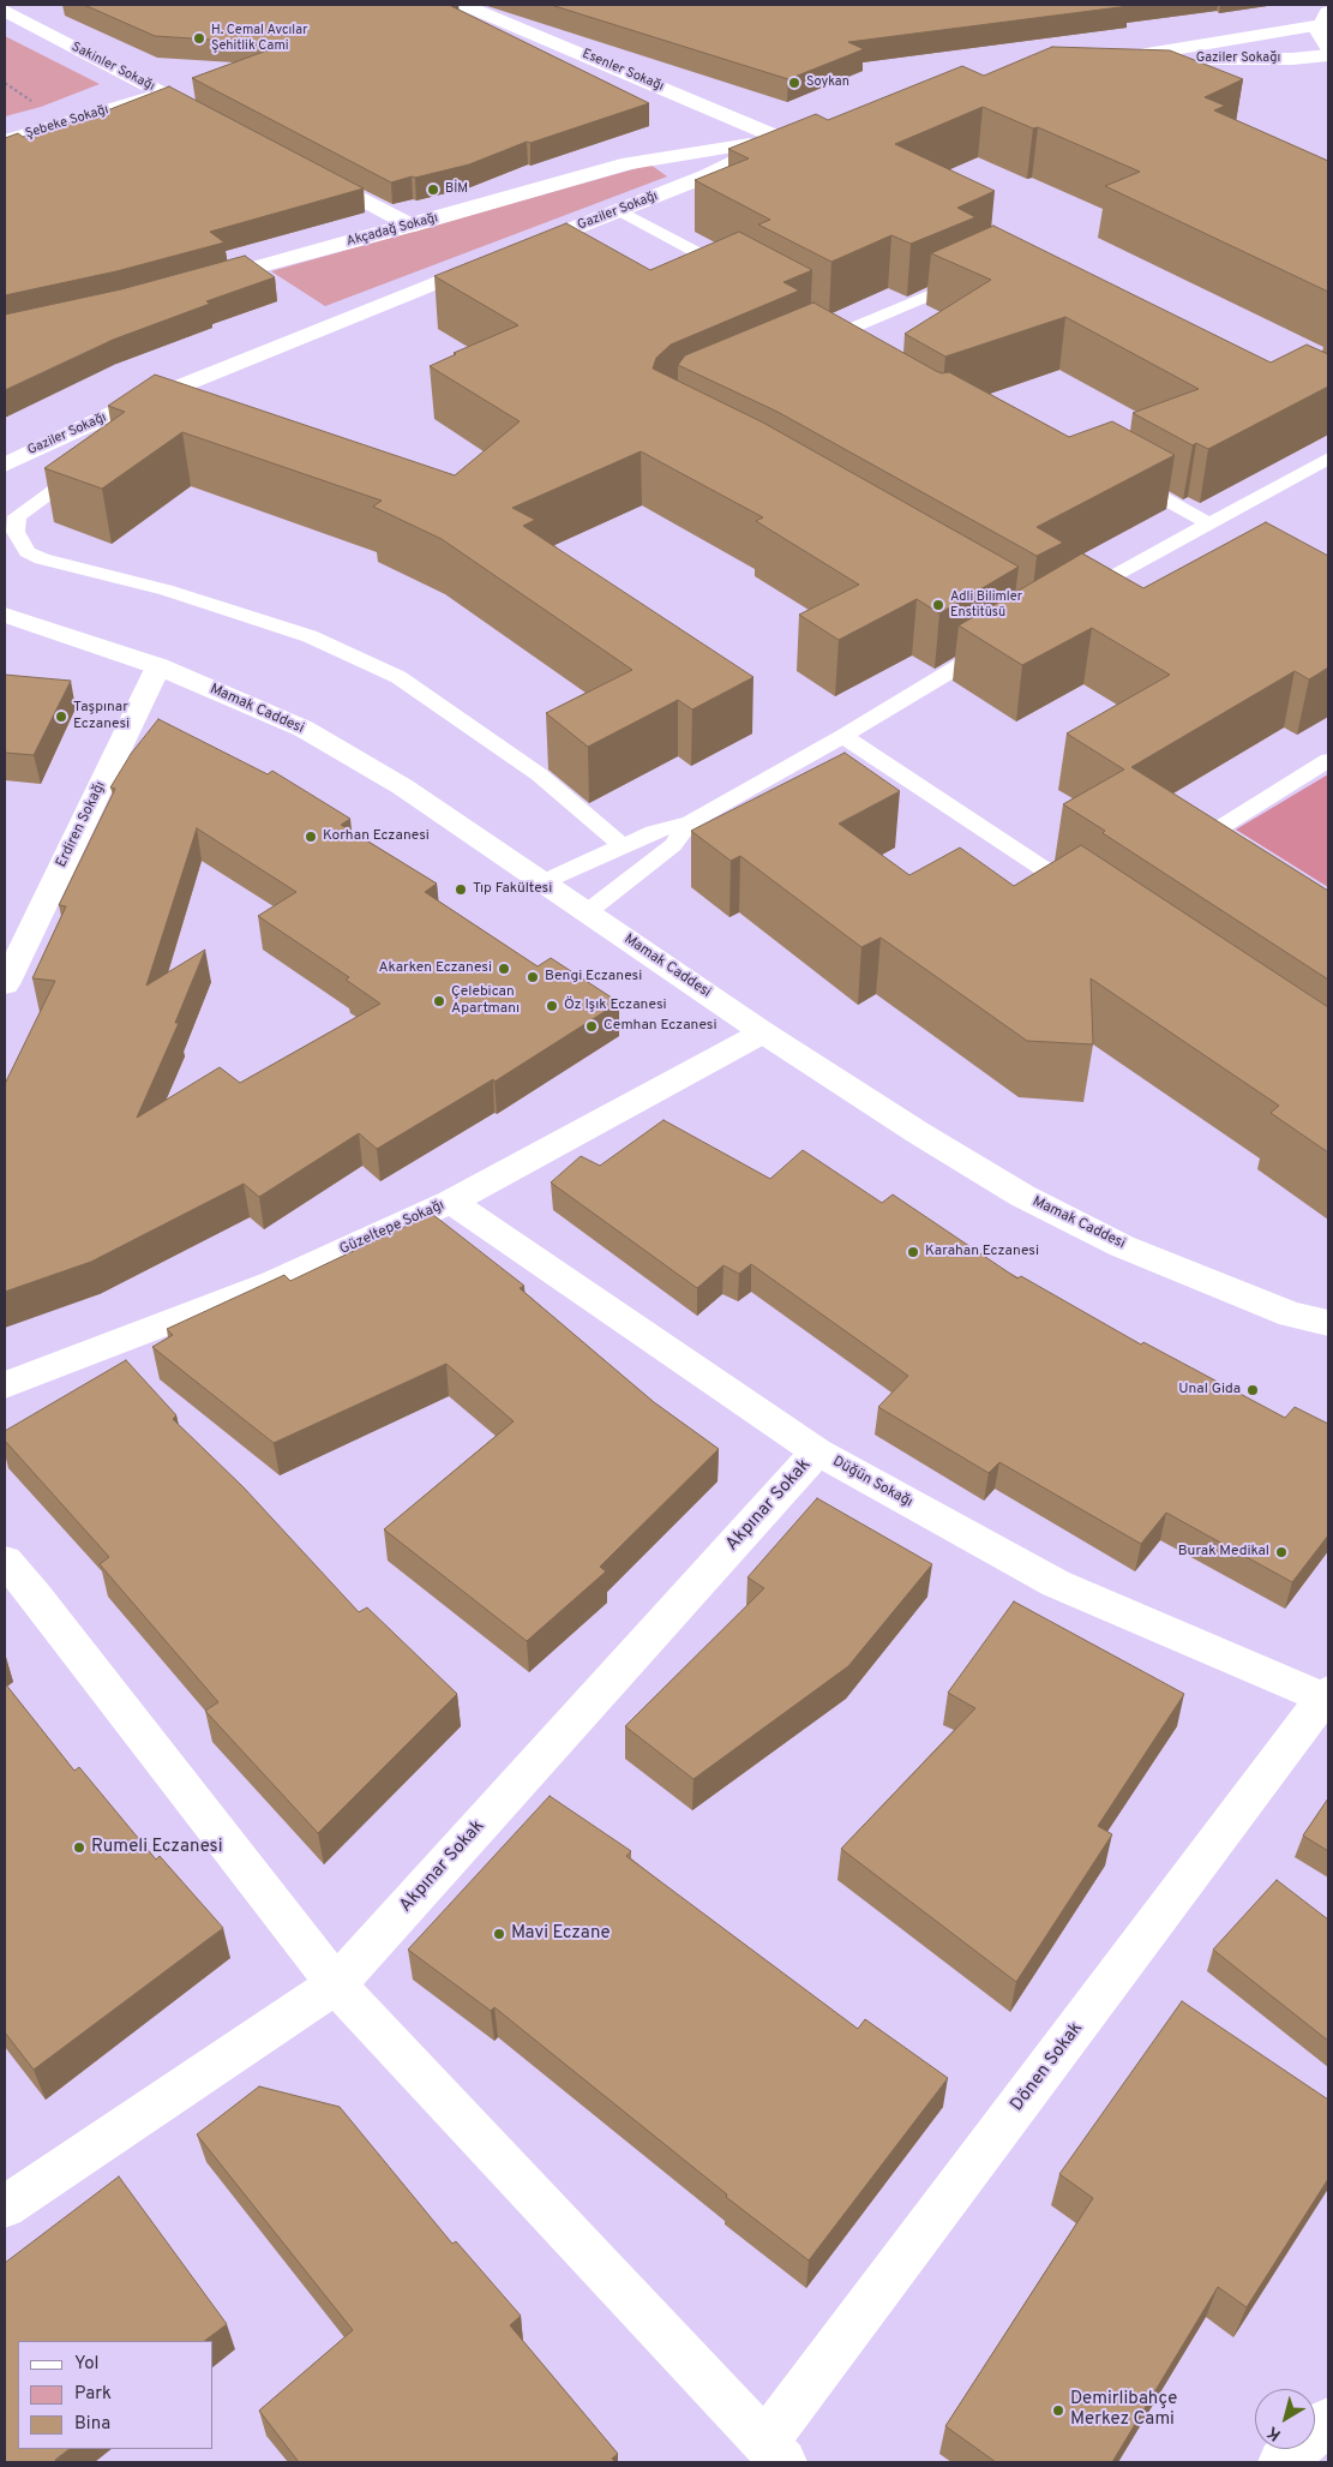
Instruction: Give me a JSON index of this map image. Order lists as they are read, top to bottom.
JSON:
{
  "streets": {
    "street": [
      "Gaziler Sokağı",
      "Sakinler Sokağı",
      "Esenler Sokağı",
      "Şebeke Sokağı",
      "Akçadağ Sokağı",
      "Mamak Caddesi",
      "Erdiren Sokağı",
      "Güzeltepe Sokağı",
      "Düğün Sokağı",
      "Akpınar Sokak",
      "Dönen Sokak"
    ]
  },
  "crossings": [
    ["Gaziler Sokağı", "Esenler Sokağı"],
    ["Gaziler Sokağı", "Akçadağ Sokağı"],
    ["Sakinler Sokağı", "Şebeke Sokağı"],
    ["Esenler Sokağı", "Akçadağ Sokağı"],
    ["Mamak Caddesi", "Erdiren Sokağı"],
    ["Mamak Caddesi", "Güzeltepe Sokağı"],
    ["Güzeltepe Sokağı", "Düğün Sokağı"],
    ["Düğün Sokağı", "Akpınar Sokak"],
    ["Düğün Sokağı", "Dönen Sokak"]
  ],
  "places": [
    "H. Cemal Avcılar Şehitlik Cami",
    "Soykan",
    "BİM",
    "Adli Bilimler Enstitüsü",
    "Taşpınar Eczanesi",
    "Korhan Eczanesi",
    "Tıp Fakültesi",
    "Akarken Eczanesi",
    "Bengi Eczanesi",
    "Çelebican Apartmanı",
    "Öz Işık Eczanesi",
    "Cemhan Eczanesi",
    "Karahan Eczanesi",
    "Unal Gida",
    "Burak Medikal",
    "Rumeli Eczanesi",
    "Mavi Eczane",
    "Demirlibahçe Merkez Cami"
  ],
  "legend": ["Yol", "Park", "Bina"],
  "north": "bottom left"
}
